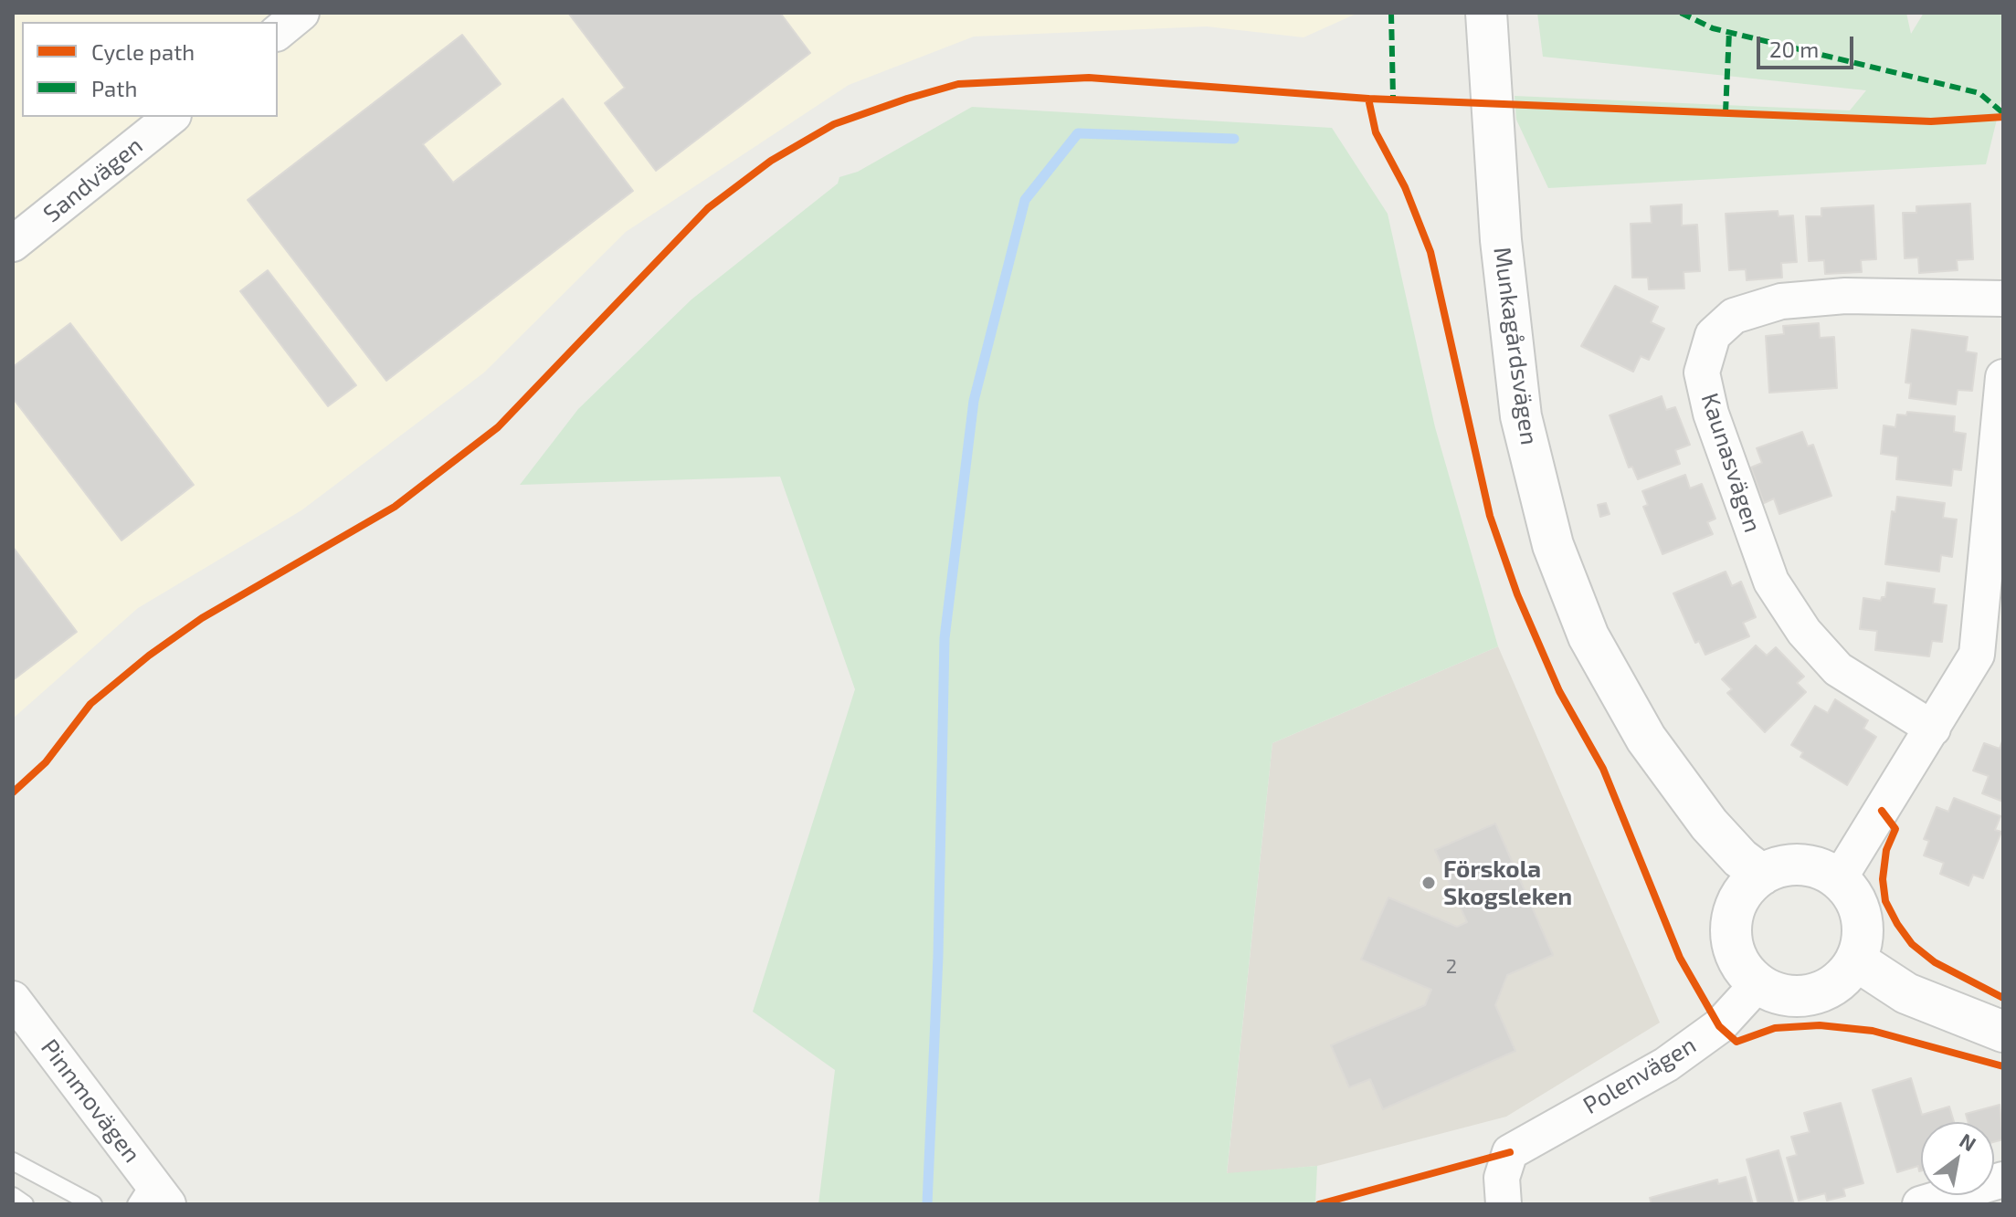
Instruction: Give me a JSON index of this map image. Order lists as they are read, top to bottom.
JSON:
{
  "streets": {
    "street": [
      "Sandvägen",
      "Munkagårdsvägen",
      "Kaunasvägen",
      "Polenvägen",
      "Pinnmovägen"
    ]
  },
  "crossings": [
    ["Munkagårdsvägen", "Polenvägen"]
  ],
  "places": ["Förskola Skogsleken"],
  "house_numbers": ["2"],
  "legend": ["Cycle path", "Path"],
  "scale_bar": "20 m",
  "north": "top right"
}
